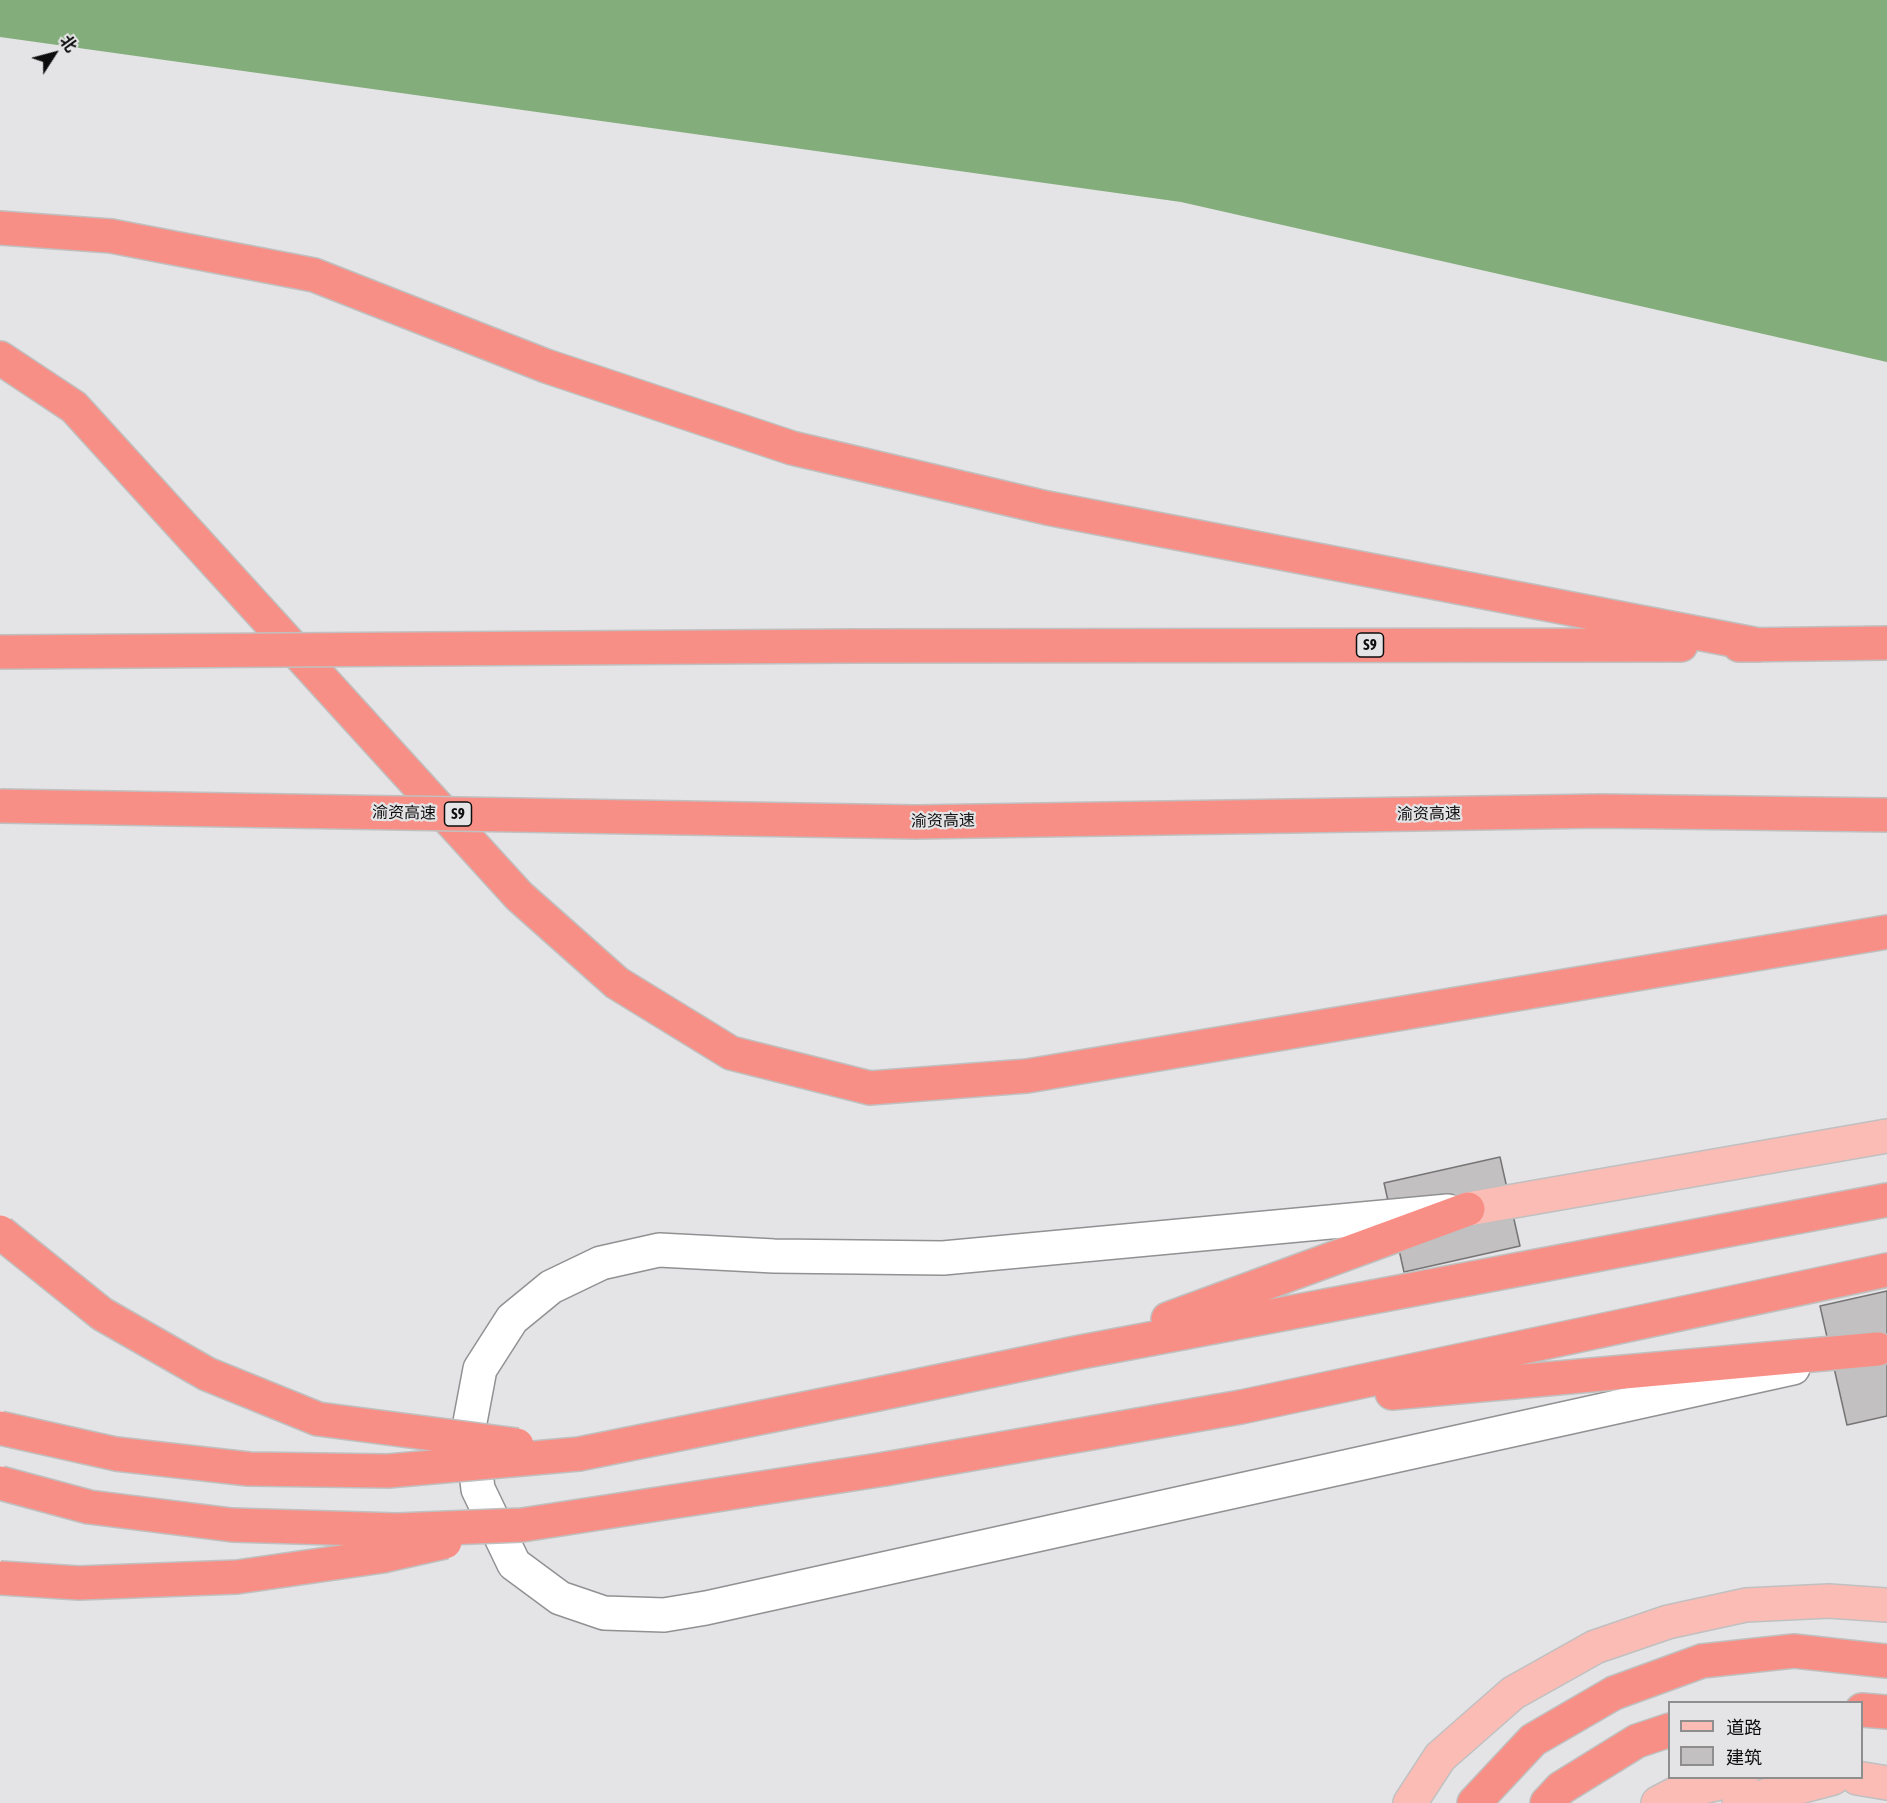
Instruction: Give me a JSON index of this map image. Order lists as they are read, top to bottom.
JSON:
{
  "streets": {
    "highway": ["S9", "渝资高速"]
  },
  "legend": ["道路", "建筑"],
  "north": "top right"
}
